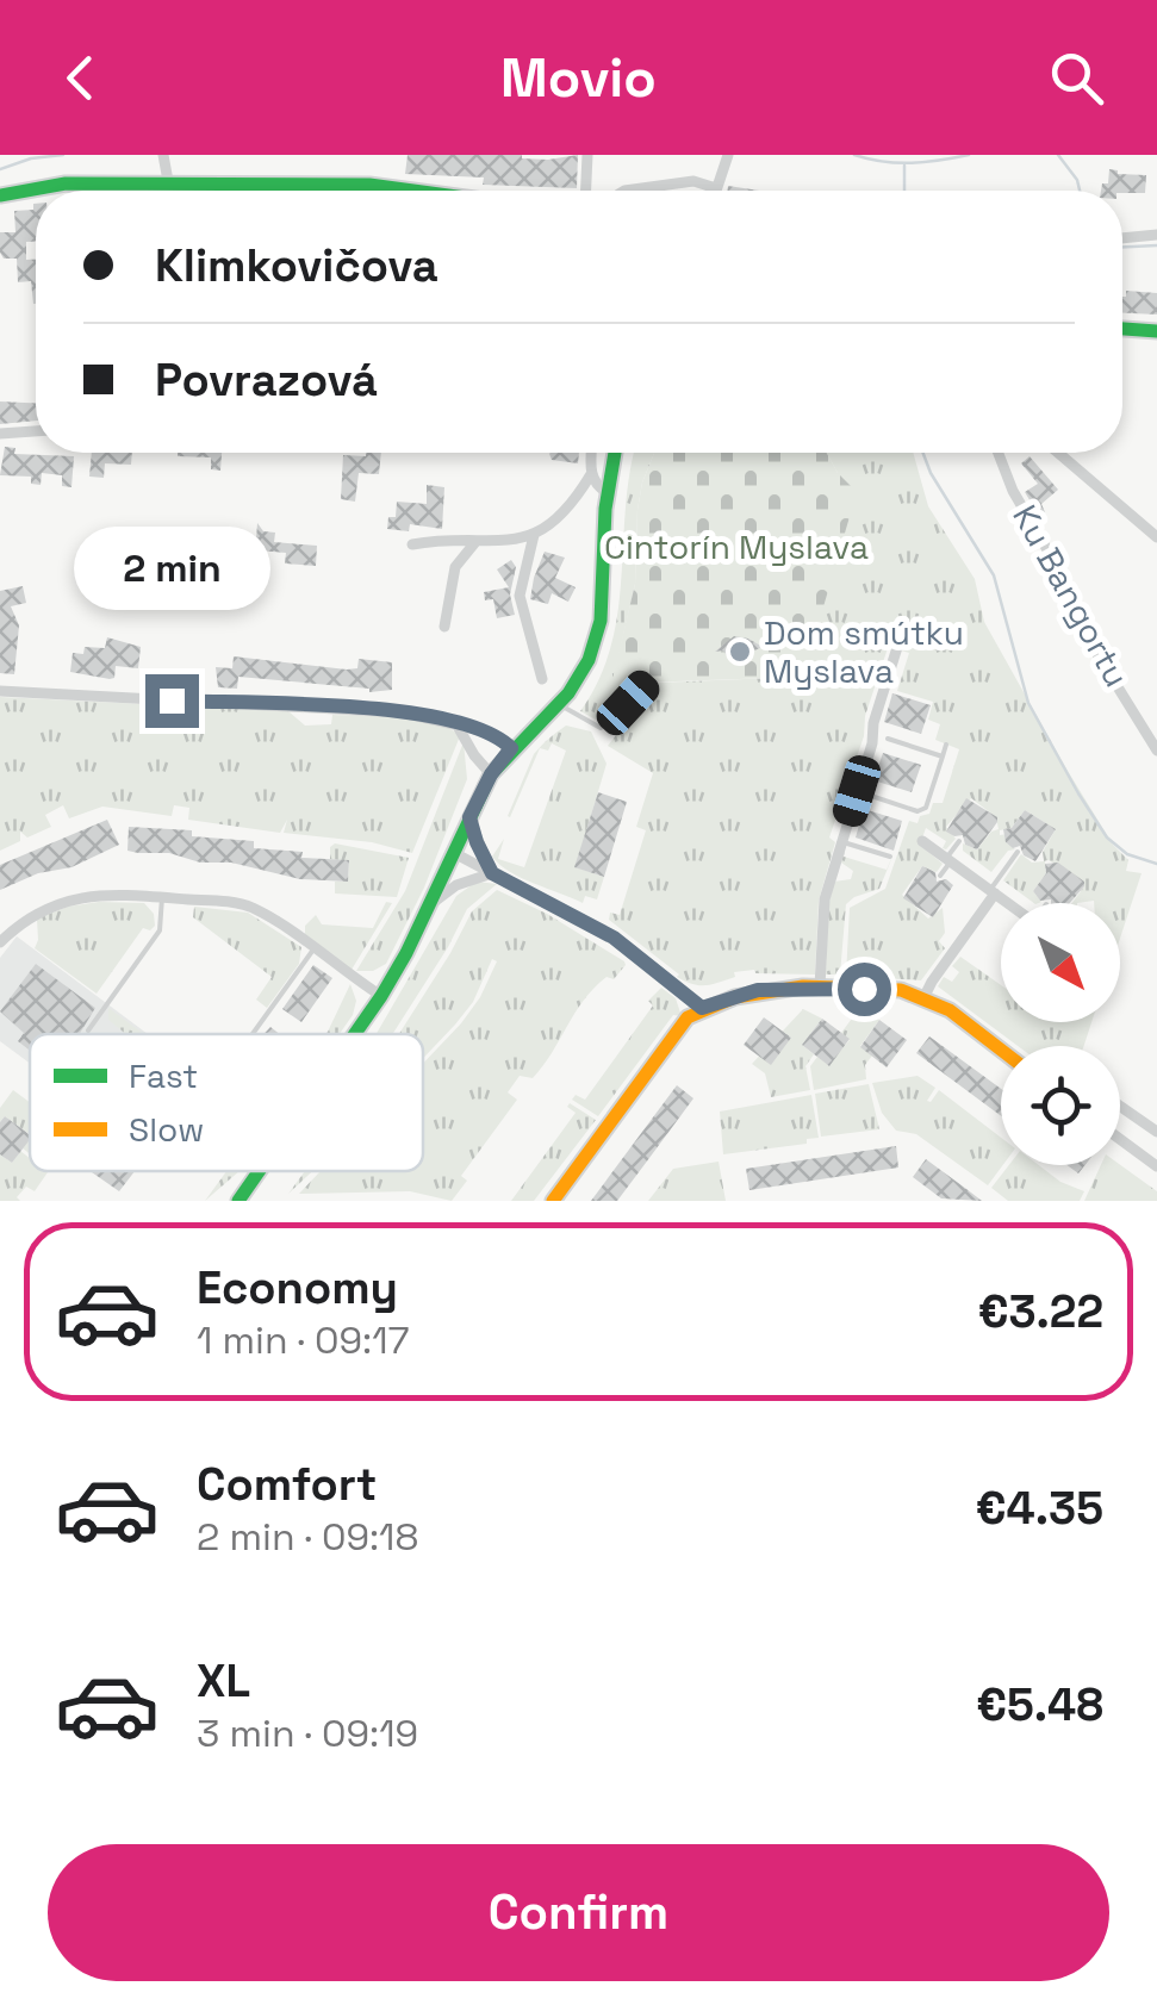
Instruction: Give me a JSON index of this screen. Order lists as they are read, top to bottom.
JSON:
{
  "streets": {
    "street": ["Ku Bangortu"]
  },
  "parks": ["Cintorín Myslava"],
  "places": ["Dom smútku Myslava"],
  "legend": ["Fast", "Slow"],
  "north": "bottom right",
  "page": {
    "header": "Movio",
    "banner": ["Klimkovičova", "Povrazová"],
    "bubble": "2 min",
    "list": [
      {
        "name": "Economy",
        "note": "1 min · 09:17",
        "value": "€3.22"
      },
      {
        "name": "Comfort",
        "note": "2 min · 09:18",
        "value": "€4.35"
      },
      {
        "name": "XL",
        "note": "3 min · 09:19",
        "value": "€5.48"
      }
    ],
    "buttons": "Confirm"
  }
}
